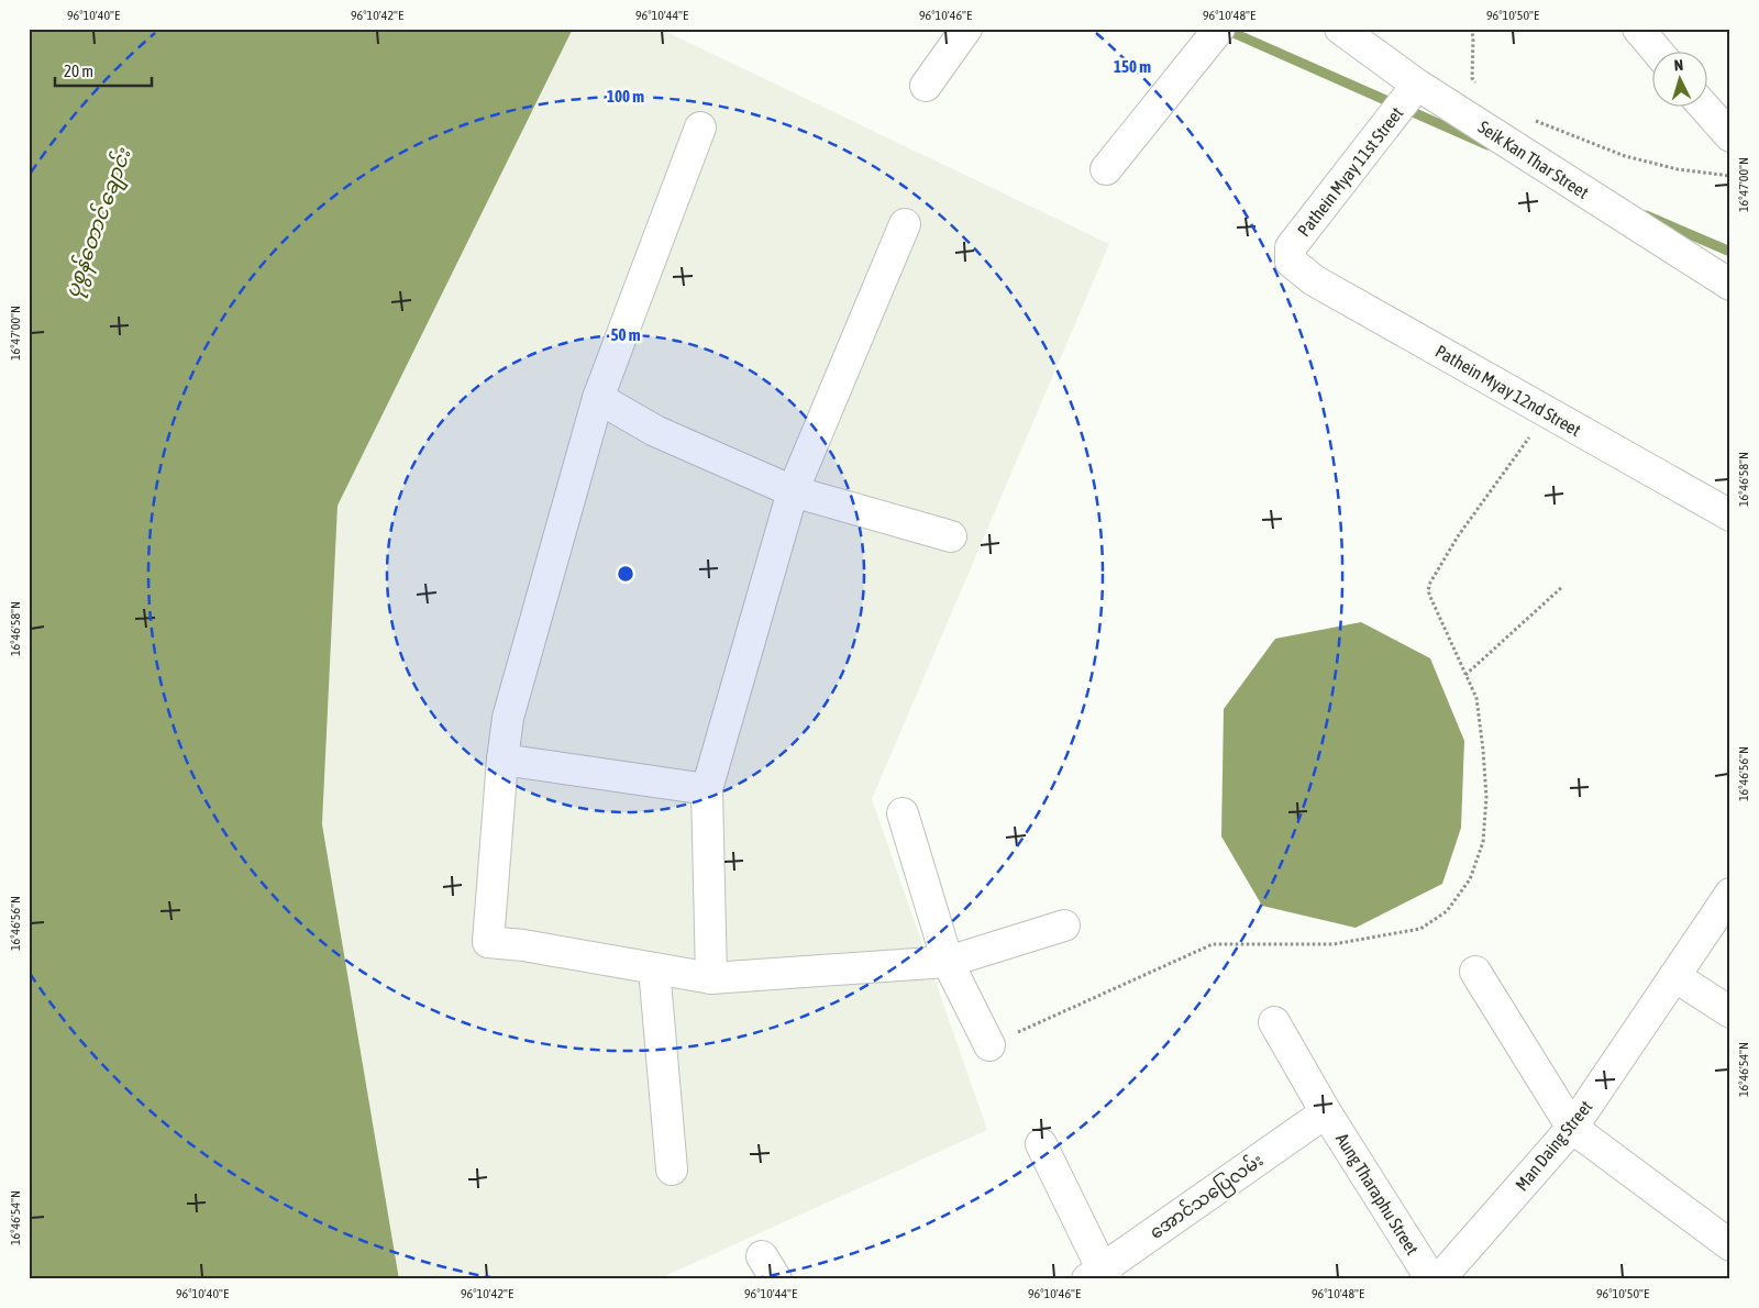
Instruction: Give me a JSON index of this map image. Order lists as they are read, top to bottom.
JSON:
{
  "streets": {
    "street": [
      "Seik Kan Thar Street",
      "Pathein Myay 11st Street",
      "Pathein Myay 12nd Street",
      "Man Daing Street",
      "Aung Tharaphu Street",
      "အောင်သပြေလမ်း"
    ]
  },
  "crossings": [
    ["Seik Kan Thar Street", "Pathein Myay 11st Street"],
    ["Pathein Myay 11st Street", "Pathein Myay 12nd Street"],
    ["Aung Tharaphu Street", "အောင်သပြေလမ်း"]
  ],
  "water": ["ပုစွန်တောင် ချောင်း"],
  "scale_bar": "20 m",
  "north": "top",
  "coordinates": [
    "96°10'40\"E",
    "96°10'42\"E",
    "96°10'44\"E",
    "96°10'46\"E",
    "96°10'48\"E",
    "96°10'50\"E",
    "16°47'00\"N",
    "16°46'58\"N",
    "16°46'56\"N",
    "16°46'54\"N"
  ],
  "rings": ["150 m", "100 m", "50 m"]
}
